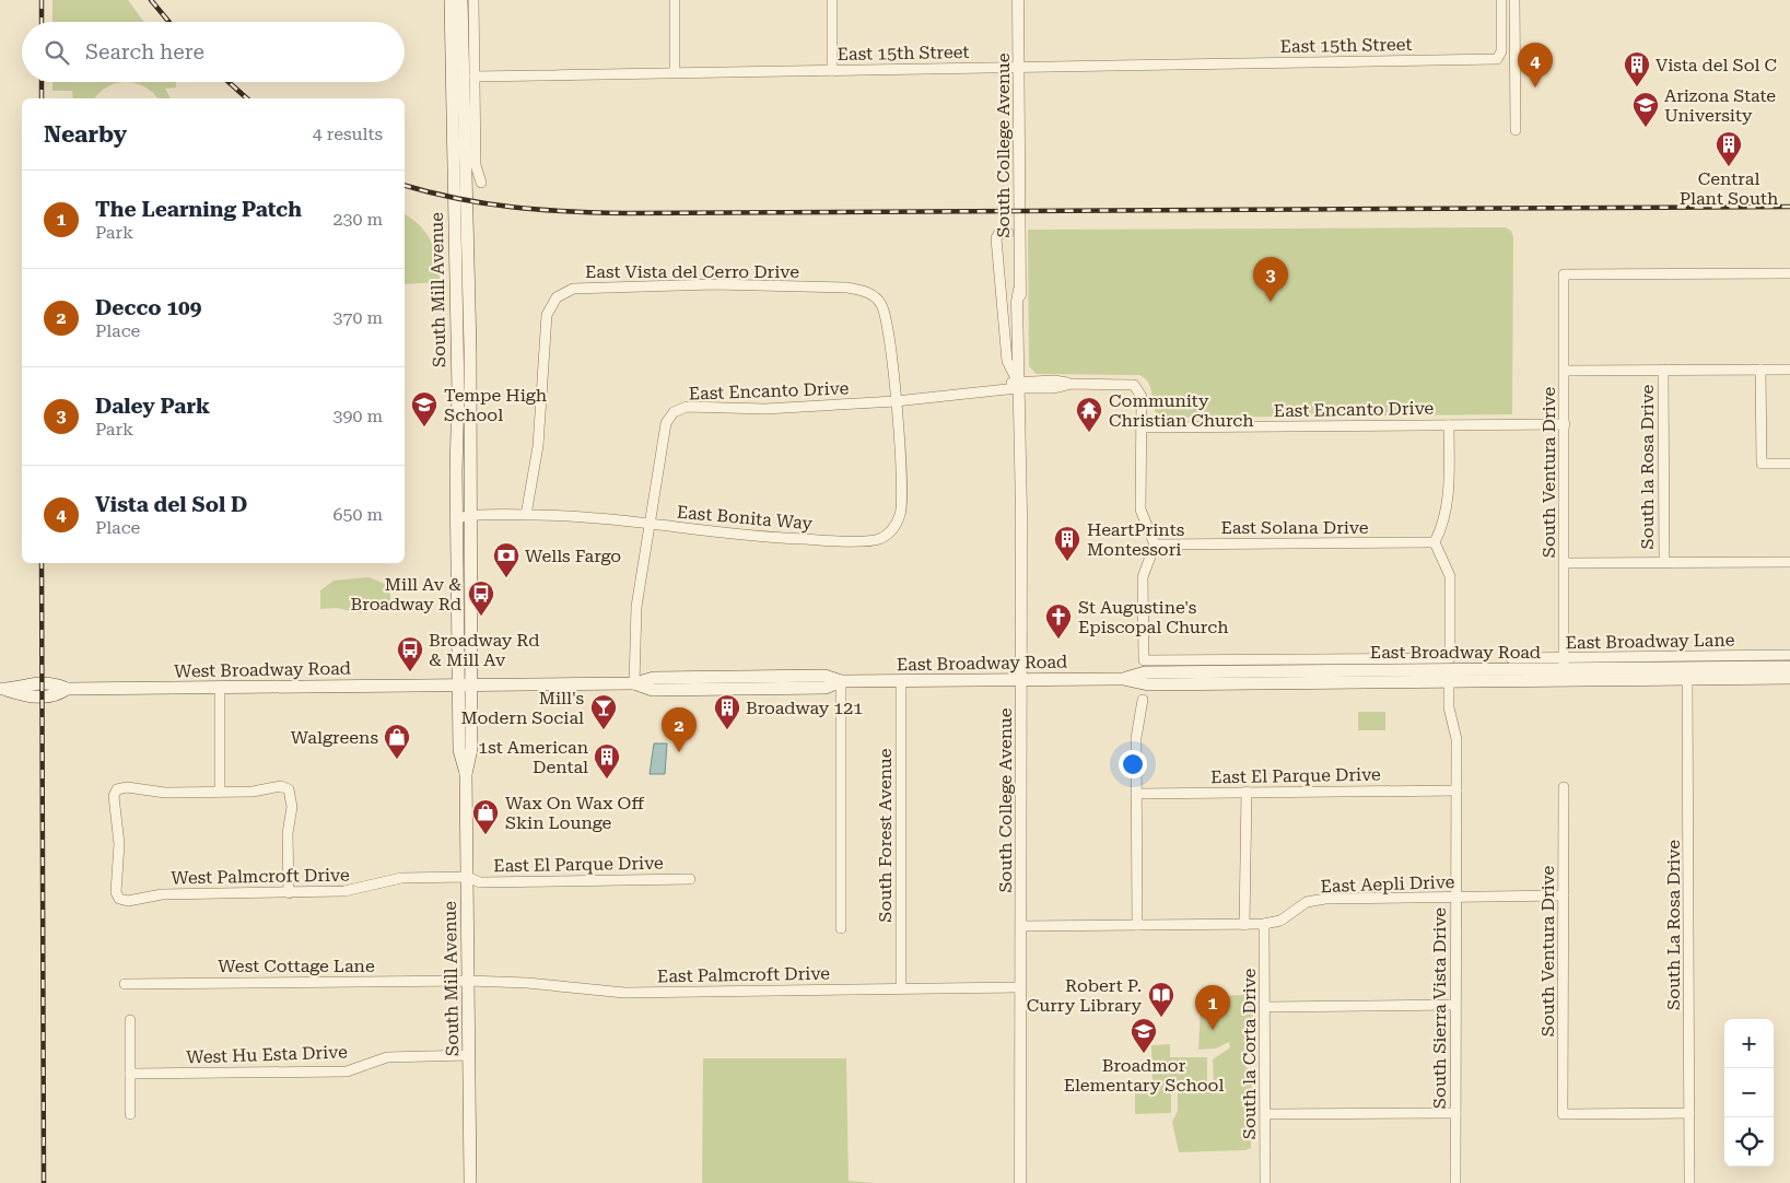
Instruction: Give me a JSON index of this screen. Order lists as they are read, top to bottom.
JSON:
{
  "streets": {
    "main road": ["South Mill Avenue", "East Broadway Road", "West Broadway Road"],
    "street": [
      "East 15th Street",
      "South College Avenue",
      "East Vista del Cerro Drive",
      "East Encanto Drive",
      "South la Rosa Drive",
      "South Ventura Drive",
      "East Bonita Way",
      "East Solana Drive",
      "East Broadway Lane",
      "East El Parque Drive",
      "South Forest Avenue",
      "West Palmcroft Drive",
      "East Aepli Drive",
      "South La Rosa Drive",
      "West Cottage Lane",
      "East Palmcroft Drive",
      "South Sierra Vista Drive",
      "West Hu Esta Drive",
      "South la Corta Drive"
    ]
  },
  "crossings": [
    ["East 15th Street", "South College Avenue"],
    ["South College Avenue", "East Encanto Drive"],
    ["South College Avenue", "East Broadway Road"],
    ["South College Avenue", "East Aepli Drive"],
    ["South College Avenue", "East Palmcroft Drive"],
    ["East Vista del Cerro Drive", "East Encanto Drive"],
    ["East Vista del Cerro Drive", "East Bonita Way"],
    ["South Mill Avenue", "East Bonita Way"],
    ["South Mill Avenue", "East Broadway Road"],
    ["South Mill Avenue", "West Broadway Road"],
    ["South Mill Avenue", "East El Parque Drive"],
    ["South Mill Avenue", "West Palmcroft Drive"],
    ["South Mill Avenue", "West Cottage Lane"],
    ["South Mill Avenue", "East Palmcroft Drive"],
    ["South Mill Avenue", "West Hu Esta Drive"],
    ["East Encanto Drive", "South Ventura Drive"],
    ["East Encanto Drive", "East Bonita Way"],
    ["South Ventura Drive", "East Broadway Lane"],
    ["South Ventura Drive", "East Broadway Road"],
    ["South Ventura Drive", "East Aepli Drive"],
    ["South Ventura Drive", "South La Rosa Drive"],
    ["East Solana Drive", "South Sierra Vista Drive"],
    ["East Broadway Lane", "East Broadway Road"],
    ["East Broadway Road", "West Broadway Road"],
    ["East Broadway Road", "South Forest Avenue"],
    ["East Broadway Road", "South La Rosa Drive"],
    ["East Broadway Road", "South Sierra Vista Drive"],
    ["East El Parque Drive", "West Palmcroft Drive"],
    ["East El Parque Drive", "South Sierra Vista Drive"],
    ["South Forest Avenue", "East Palmcroft Drive"],
    ["East Aepli Drive", "South Sierra Vista Drive"],
    ["East Aepli Drive", "South la Corta Drive"],
    ["West Cottage Lane", "East Palmcroft Drive"]
  ],
  "places": {
    "building": [
      "Vista del Sol C",
      "Central Plant South",
      "HeartPrints Montessori",
      "Broadway 121",
      "1st American Dental"
    ],
    "school or university": ["Arizona State University", "Tempe High School", "Broadmor Elementary School"],
    "temple": ["Community Christian Church"],
    "bank": ["Wells Fargo"],
    "bus stop": ["Mill Av & Broadway Rd", "Broadway Rd & Mill Av"],
    "church": ["St Augustine's Episcopal Church"],
    "bar": ["Mill's Modern Social"],
    "shop": ["Walgreens", "Wax On Wax Off Skin Lounge"],
    "library": ["Robert P. Curry Library"]
  },
  "page": {
    "search": "Search here",
    "pins": [
      "4",
      "3",
      "2",
      "1"
    ],
    "heading": ["Nearby", "4 results"],
    "list": [
      {
        "mark": "1",
        "name": "The Learning Patch",
        "note": "Park",
        "value": "230 m"
      },
      {
        "mark": "2",
        "name": "Decco 109",
        "note": "Place",
        "value": "370 m"
      },
      {
        "mark": "3",
        "name": "Daley Park",
        "note": "Park",
        "value": "390 m"
      },
      {
        "mark": "4",
        "name": "Vista del Sol D",
        "note": "Place",
        "value": "650 m"
      }
    ],
    "map_buttons": ["+", "−"]
  }
}
